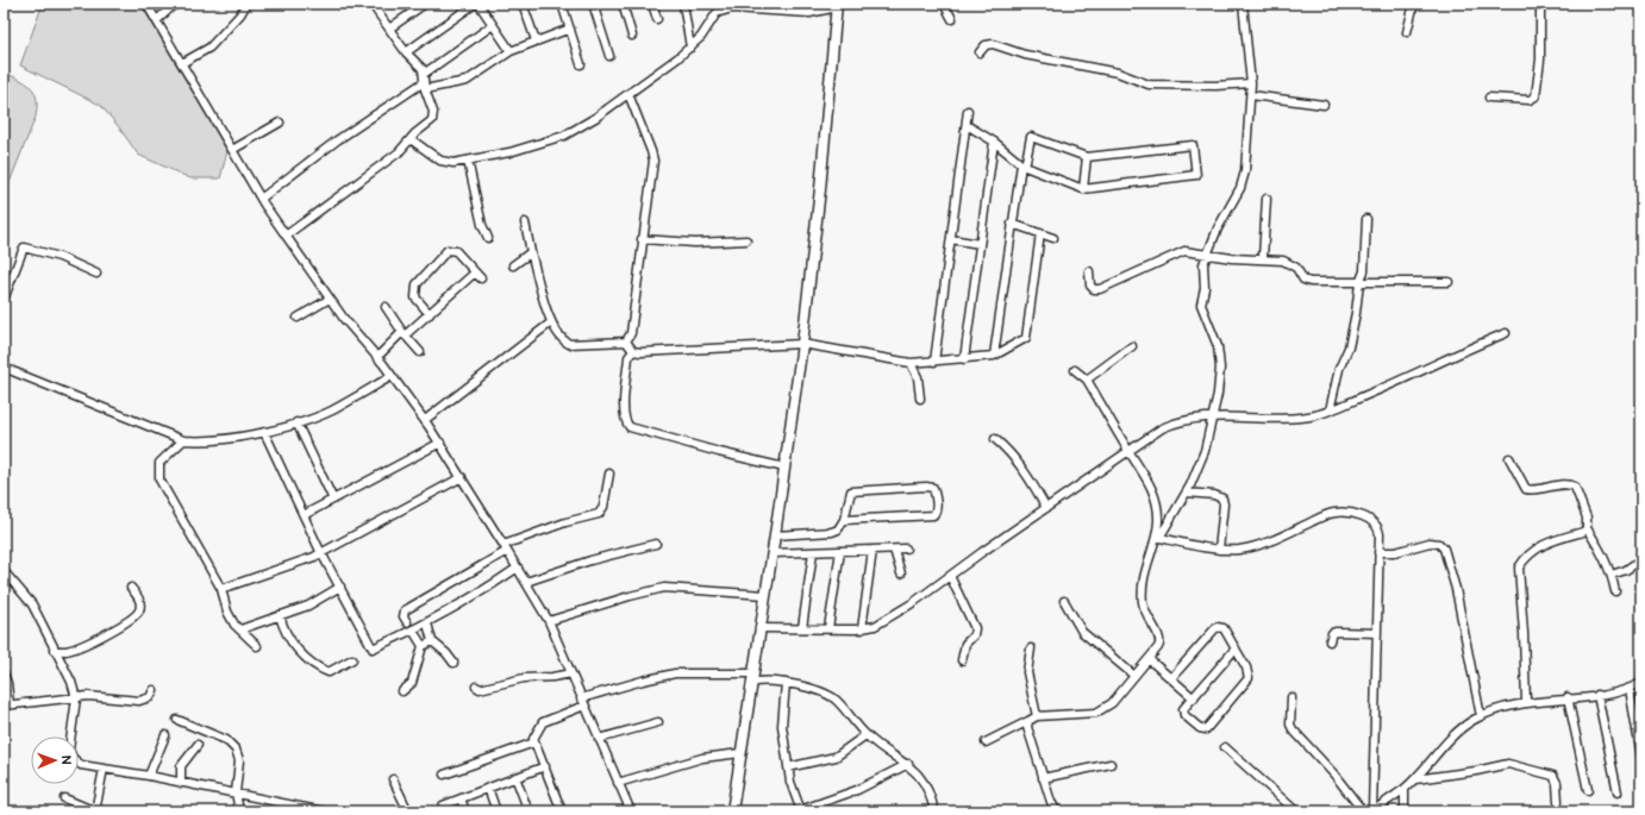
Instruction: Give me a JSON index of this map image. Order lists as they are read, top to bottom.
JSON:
{
  "north": "right"
}
